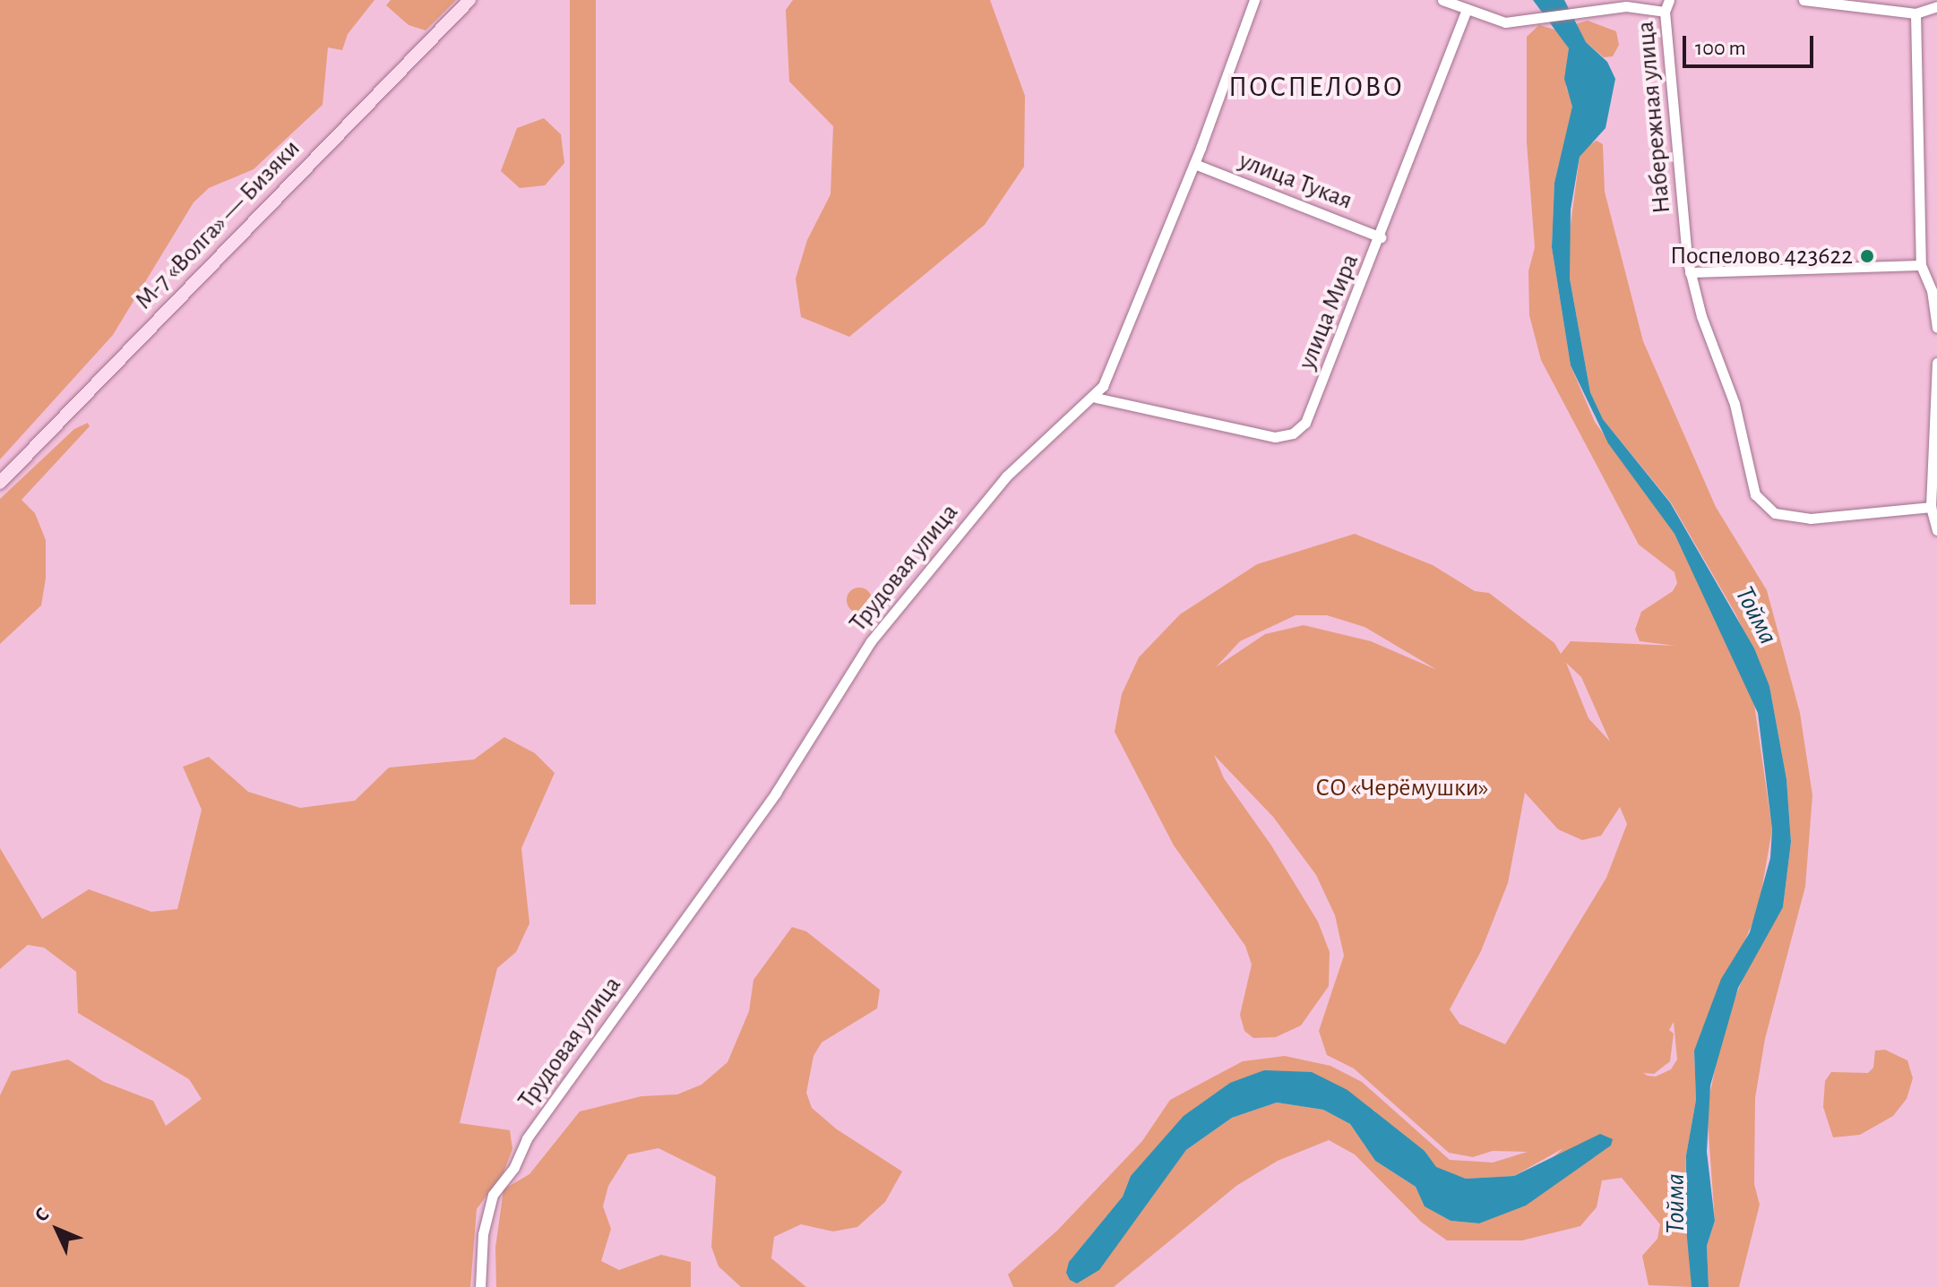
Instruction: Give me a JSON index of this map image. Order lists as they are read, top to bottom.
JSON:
{
  "streets": {
    "main road": ["М-7 «Волга» — Бизяки"],
    "street": [
      "Набережная улица",
      "улица Тукая",
      "улица Мира",
      "Трудовая улица"
    ]
  },
  "crossings": [
    ["улица Тукая", "улица Мира"],
    ["улица Тукая", "Трудовая улица"],
    ["улица Мира", "Трудовая улица"]
  ],
  "districts": ["ПОСПЕЛОВО"],
  "water": ["Тойма"],
  "parks": ["СО «Черёмушки»"],
  "places": ["Поспелово 423622"],
  "scale_bar": "100 m",
  "north": "top left"
}
